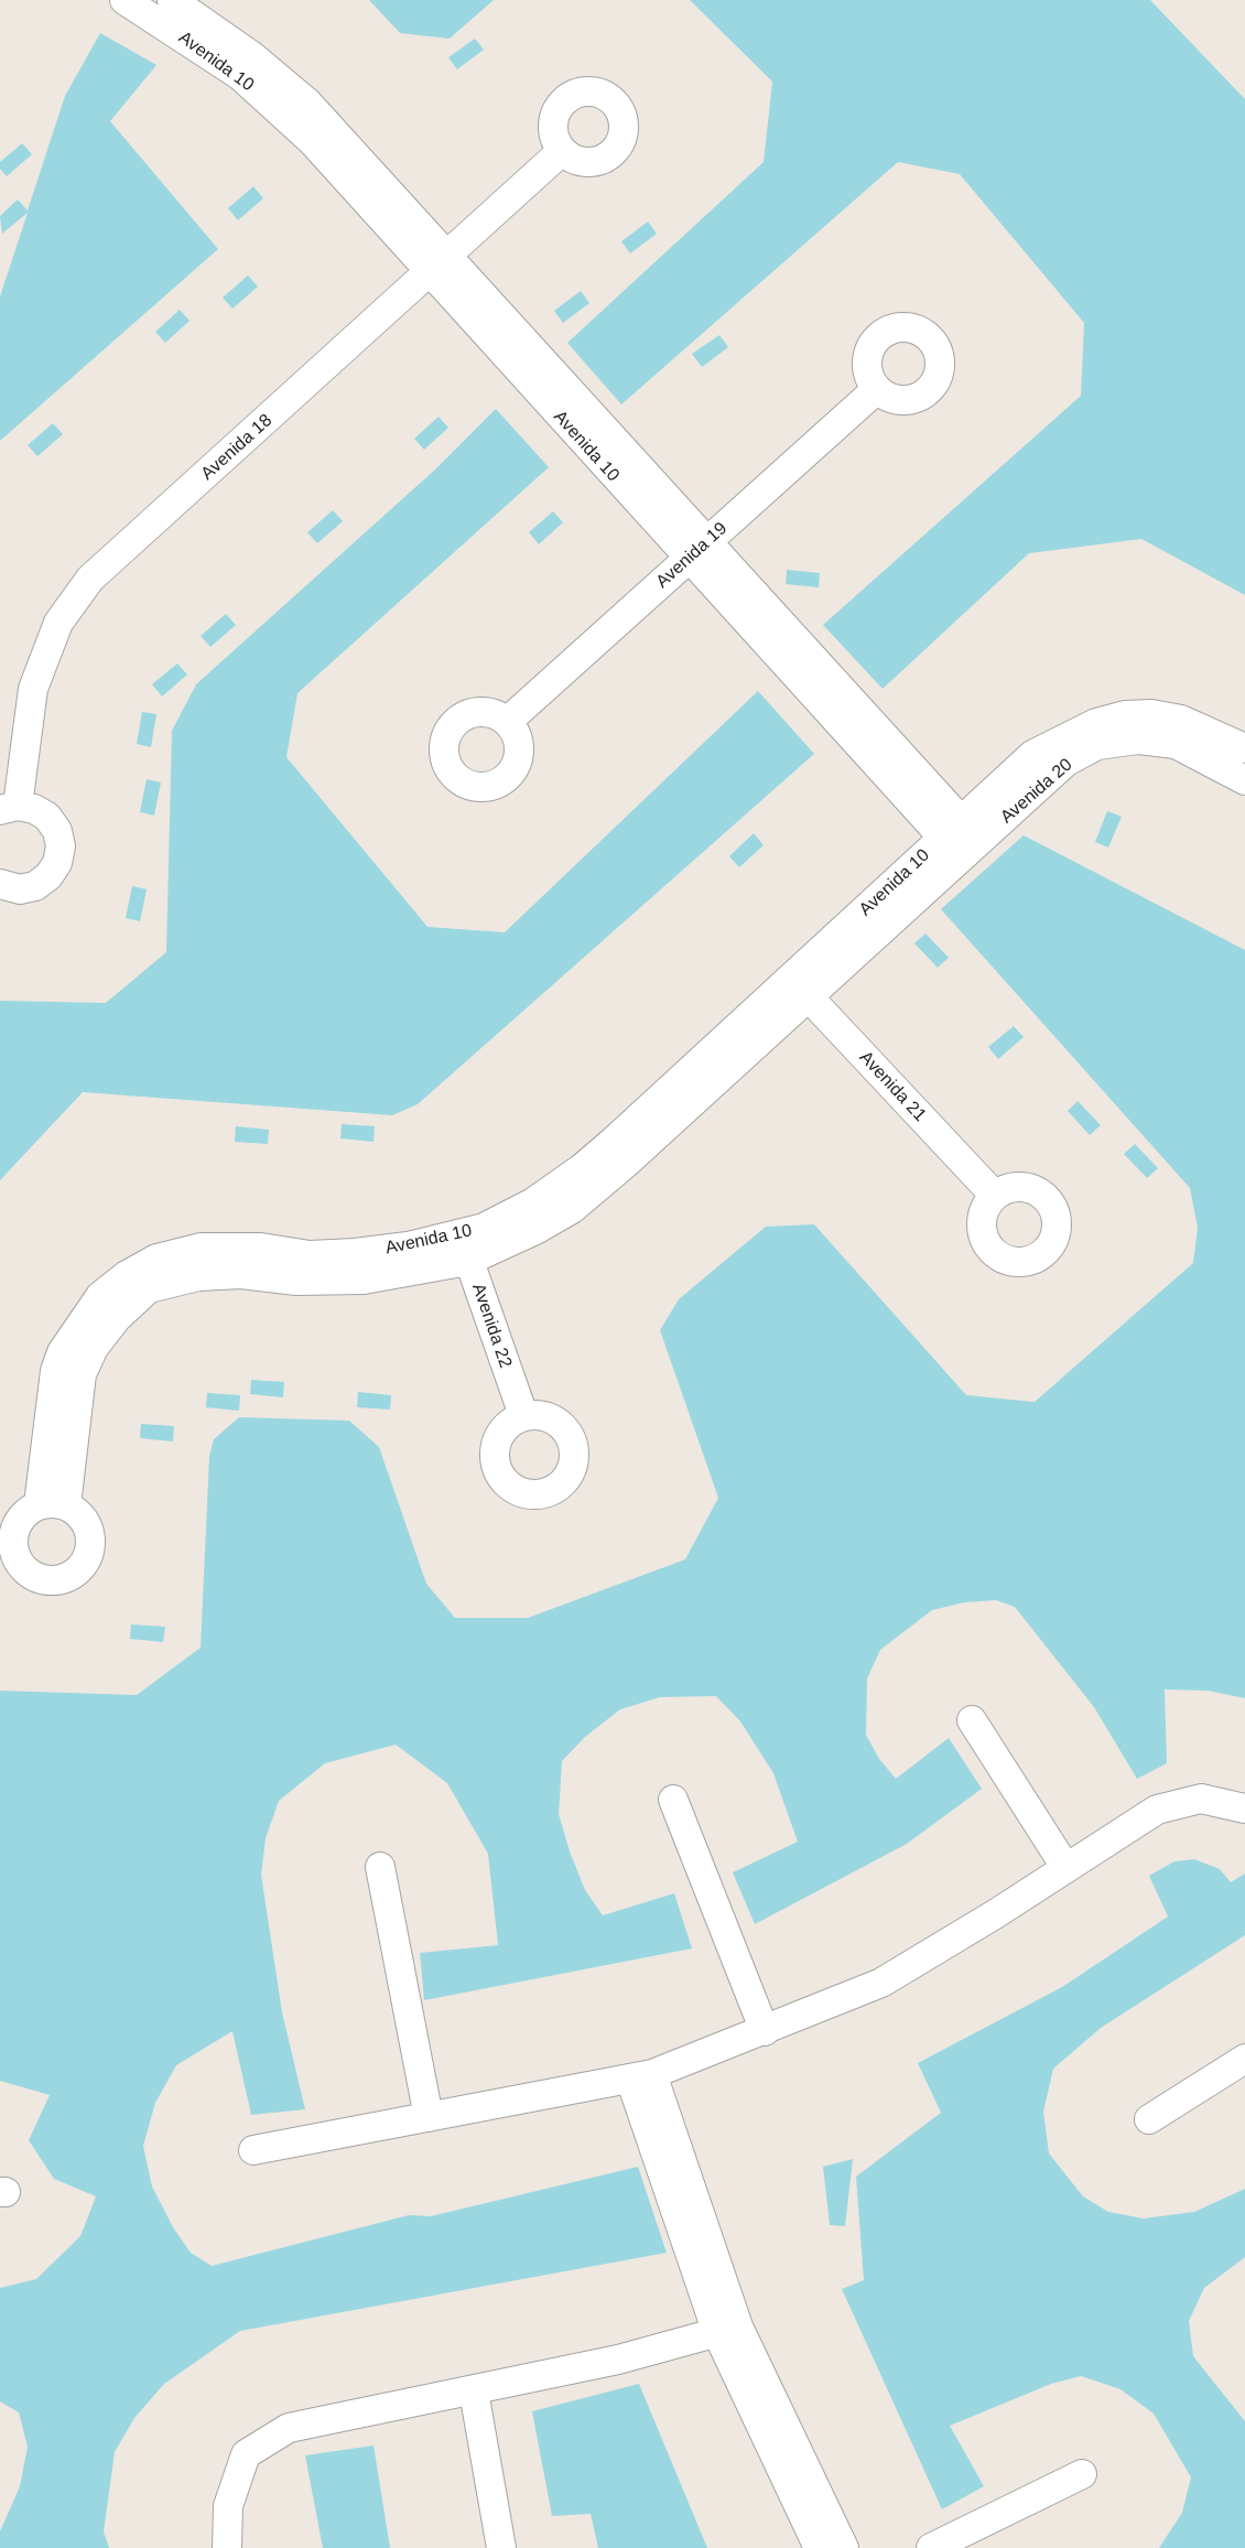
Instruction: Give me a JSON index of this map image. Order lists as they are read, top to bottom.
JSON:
{
  "streets": {
    "street": [
      "Avenida 10",
      "Avenida 18",
      "Avenida 19",
      "Avenida 20",
      "Avenida 21",
      "Avenida 22"
    ]
  },
  "crossings": [
    ["Avenida 10", "Avenida 18"],
    ["Avenida 10", "Avenida 19"],
    ["Avenida 10", "Avenida 20"],
    ["Avenida 10", "Avenida 21"],
    ["Avenida 10", "Avenida 22"]
  ]
}
